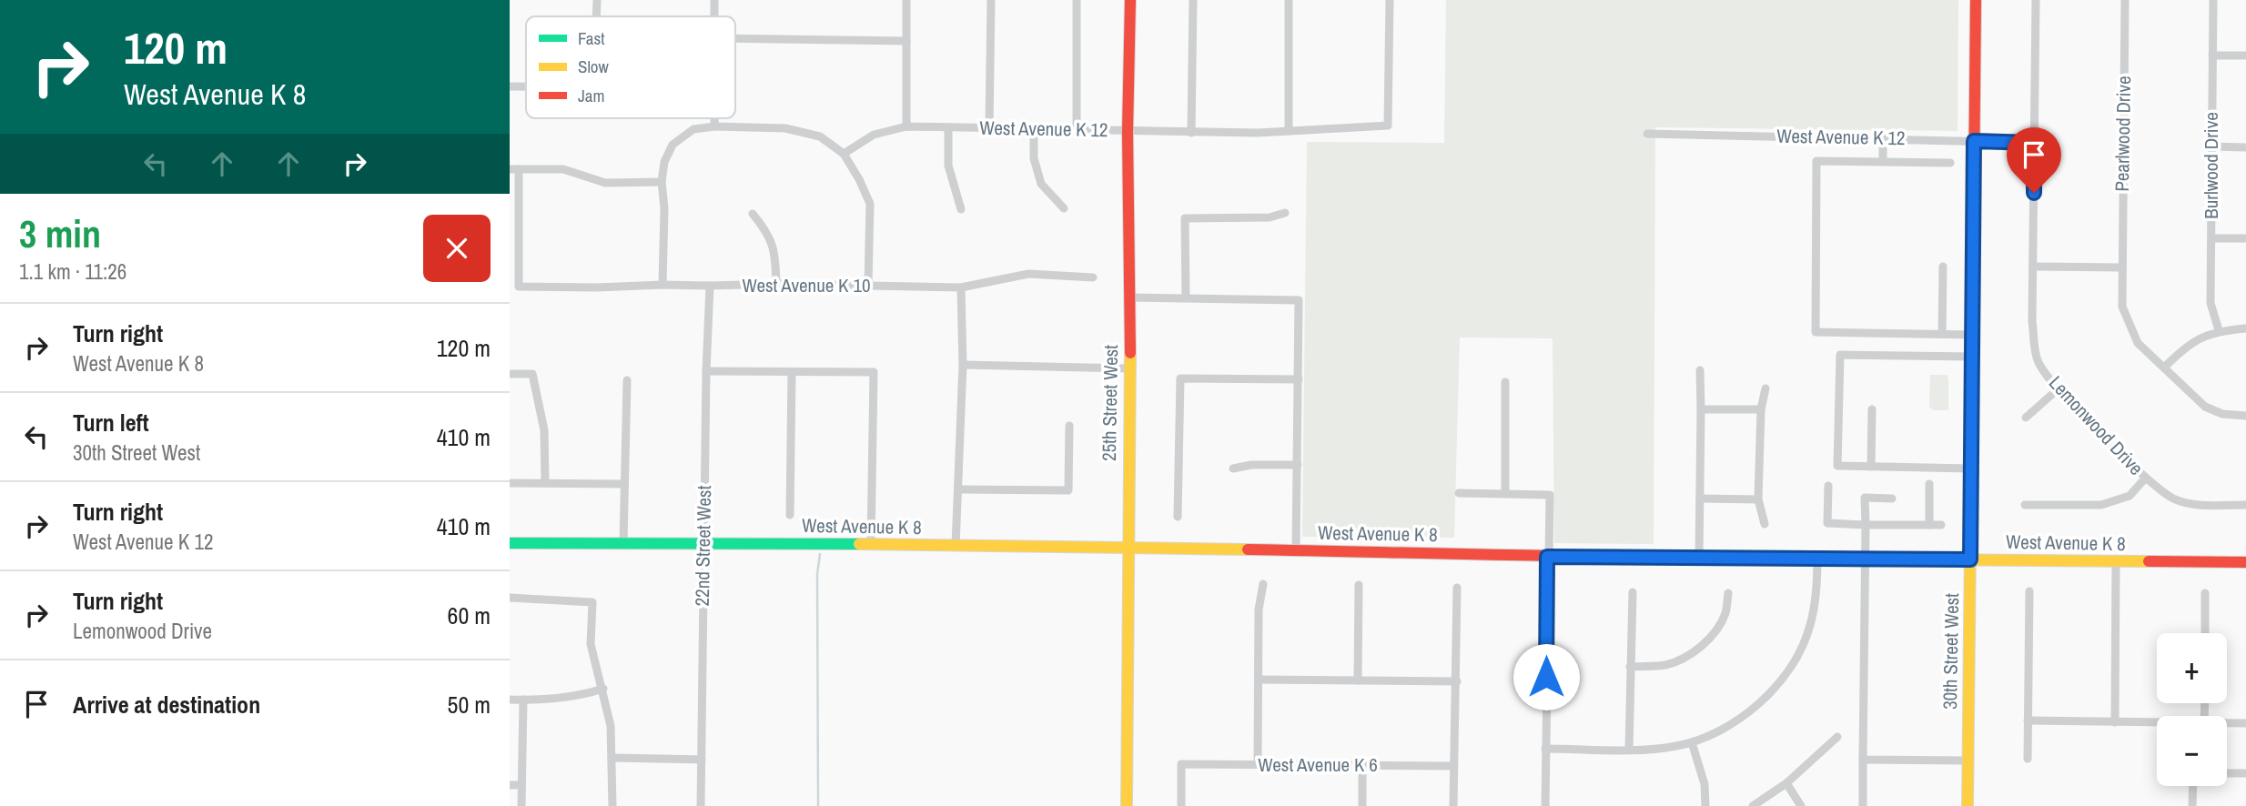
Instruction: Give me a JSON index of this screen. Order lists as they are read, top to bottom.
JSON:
{
  "streets": {
    "street": [
      "West Avenue K 12",
      "Pearlwood Drive",
      "Burlwood Drive",
      "West Avenue K 10",
      "25th Street West",
      "Lemonwood Drive",
      "West Avenue K 8",
      "22nd Street West",
      "30th Street West",
      "West Avenue K 6"
    ]
  },
  "crossings": [
    ["West Avenue K 12", "25th Street West"],
    ["West Avenue K 12", "Lemonwood Drive"],
    ["West Avenue K 12", "30th Street West"],
    ["West Avenue K 10", "22nd Street West"],
    ["25th Street West", "West Avenue K 8"],
    ["West Avenue K 8", "22nd Street West"],
    ["West Avenue K 8", "30th Street West"]
  ],
  "legend": ["Fast", "Slow", "Jam"],
  "page": {
    "turn": ["120 m", "West Avenue K 8"],
    "heading": ["3 min", "1.1 km · 11:26"],
    "list": [
      {
        "name": "Turn right",
        "note": "West Avenue K 8",
        "value": "120 m"
      },
      {
        "name": "Turn left",
        "note": "30th Street West",
        "value": "410 m"
      },
      {
        "name": "Turn right",
        "note": "West Avenue K 12",
        "value": "410 m"
      },
      {
        "name": "Turn right",
        "note": "Lemonwood Drive",
        "value": "60 m"
      },
      {
        "name": "Arrive at destination",
        "value": "50 m"
      }
    ],
    "map_buttons": ["+", "−"]
  }
}
